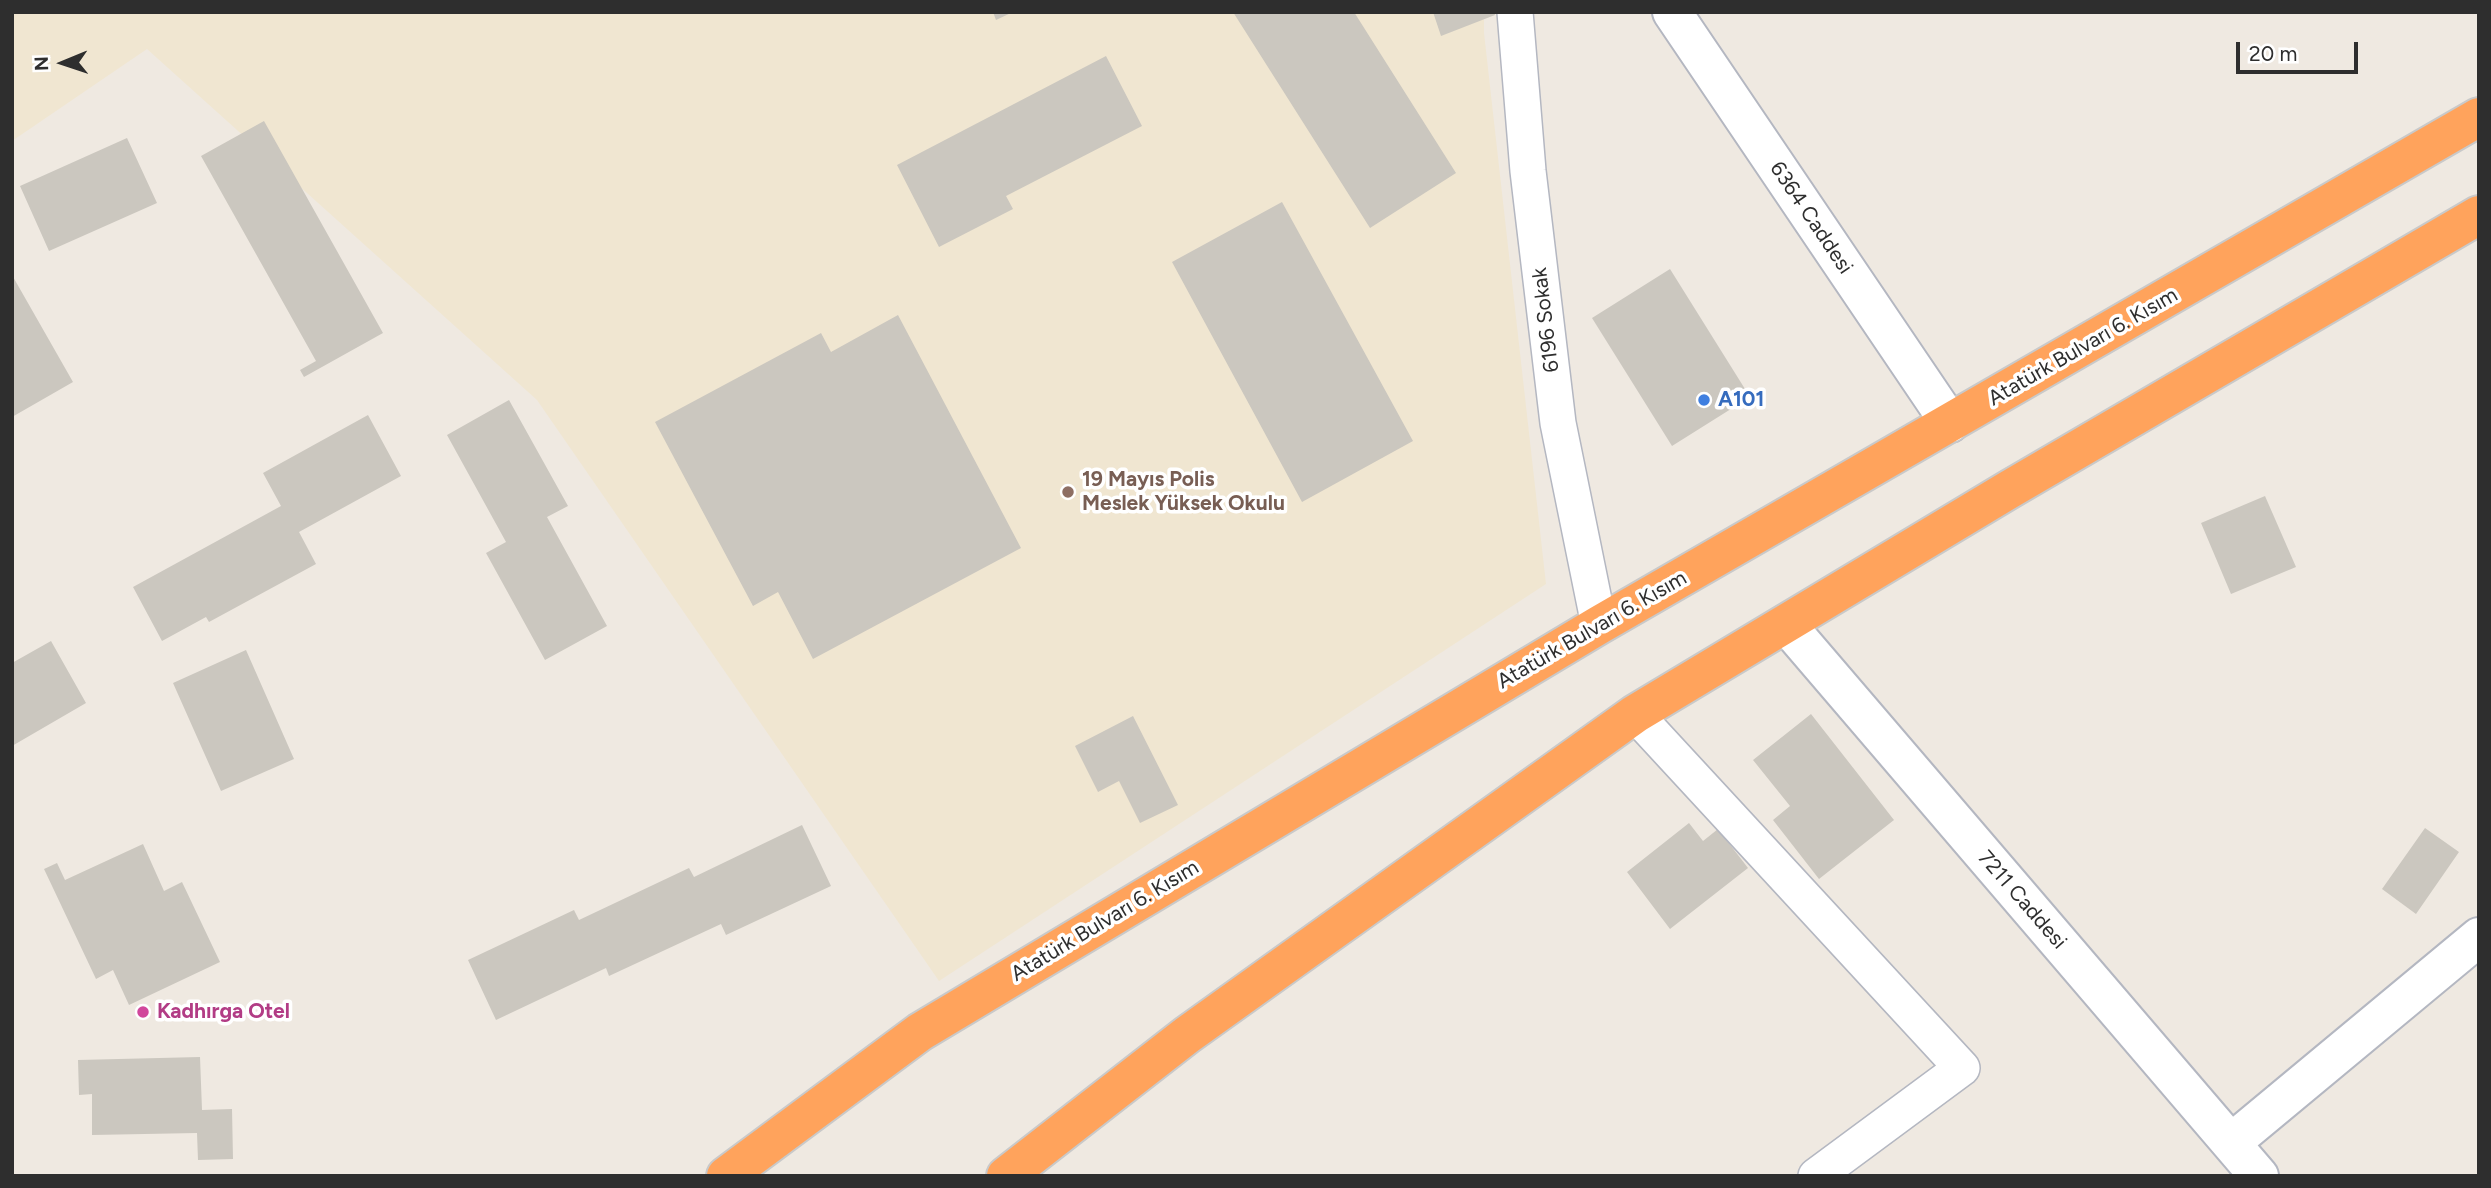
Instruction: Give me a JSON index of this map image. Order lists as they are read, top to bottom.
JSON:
{
  "streets": {
    "highway": ["Atatürk Bulvarı 6. Kısım"],
    "street": ["6364 Caddesi", "6196 Sokak", "7211 Caddesi"]
  },
  "crossings": [
    ["6364 Caddesi", "Atatürk Bulvarı 6. Kısım"],
    ["6196 Sokak", "Atatürk Bulvarı 6. Kısım"]
  ],
  "places": ["A101", "19 Mayıs Polis Meslek Yüksek Okulu", "Kadhırga Otel"],
  "scale_bar": "20 m",
  "north": "left"
}
